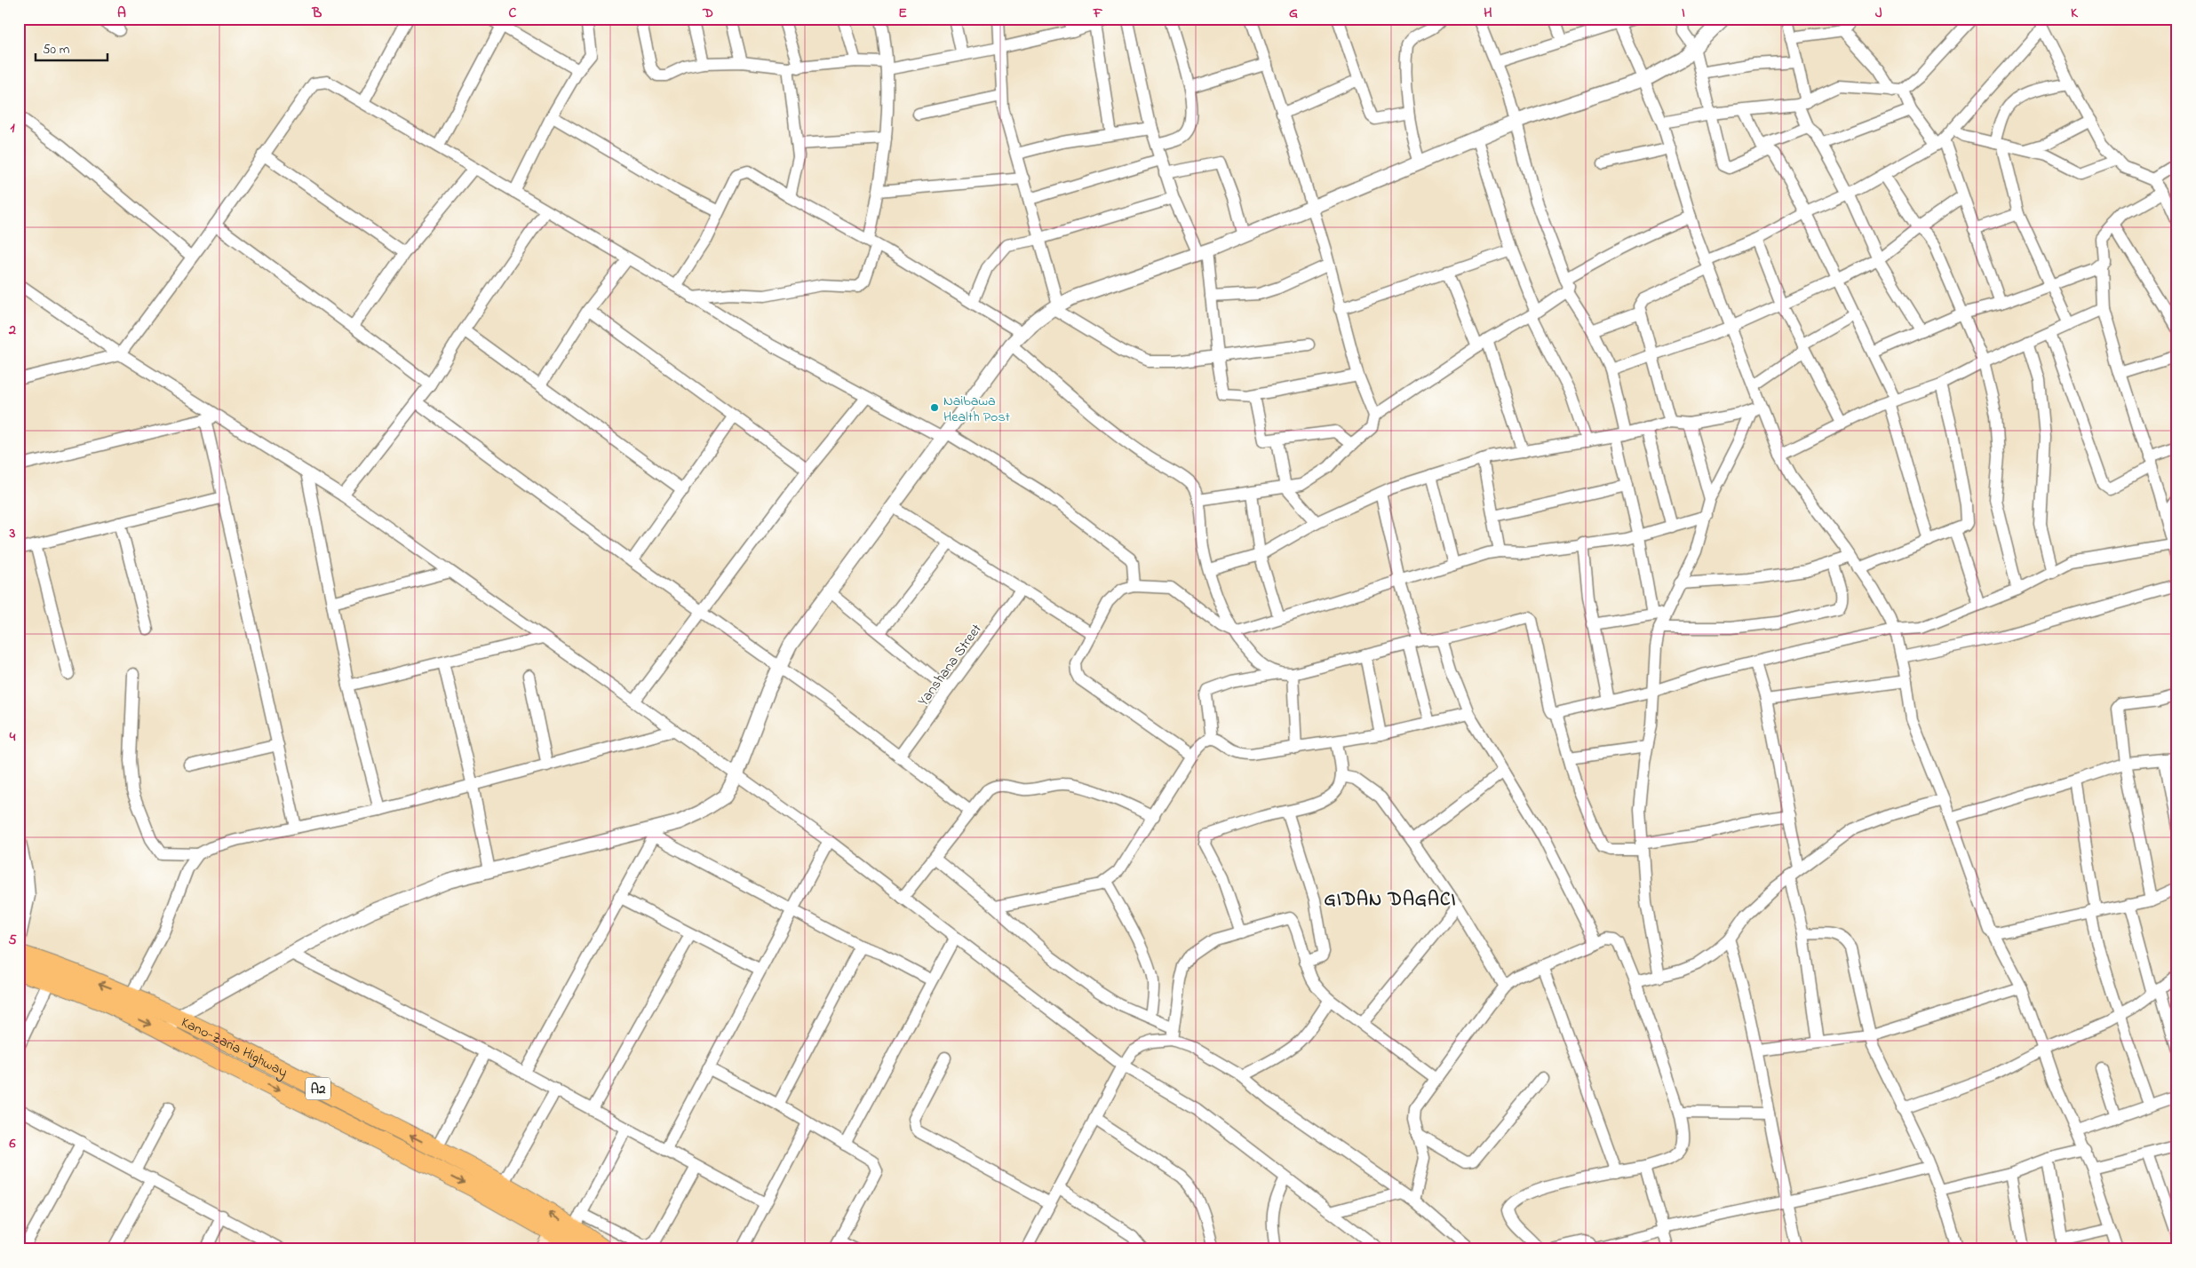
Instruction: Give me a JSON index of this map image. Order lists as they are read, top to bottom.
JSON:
{
  "streets": {
    "highway": ["Kano-Zaria Highway", "A2"],
    "street": ["Yanshana Street"]
  },
  "districts": ["GIDAN DAGACI"],
  "places": ["Naibawa Health Post"],
  "scale_bar": "50 m",
  "grid": {
    "columns": [
      "A",
      "B",
      "C",
      "D",
      "E",
      "F",
      "G",
      "H",
      "I",
      "J",
      "K"
    ],
    "rows": [
      "1",
      "2",
      "3",
      "4",
      "5",
      "6"
    ]
  }
}
